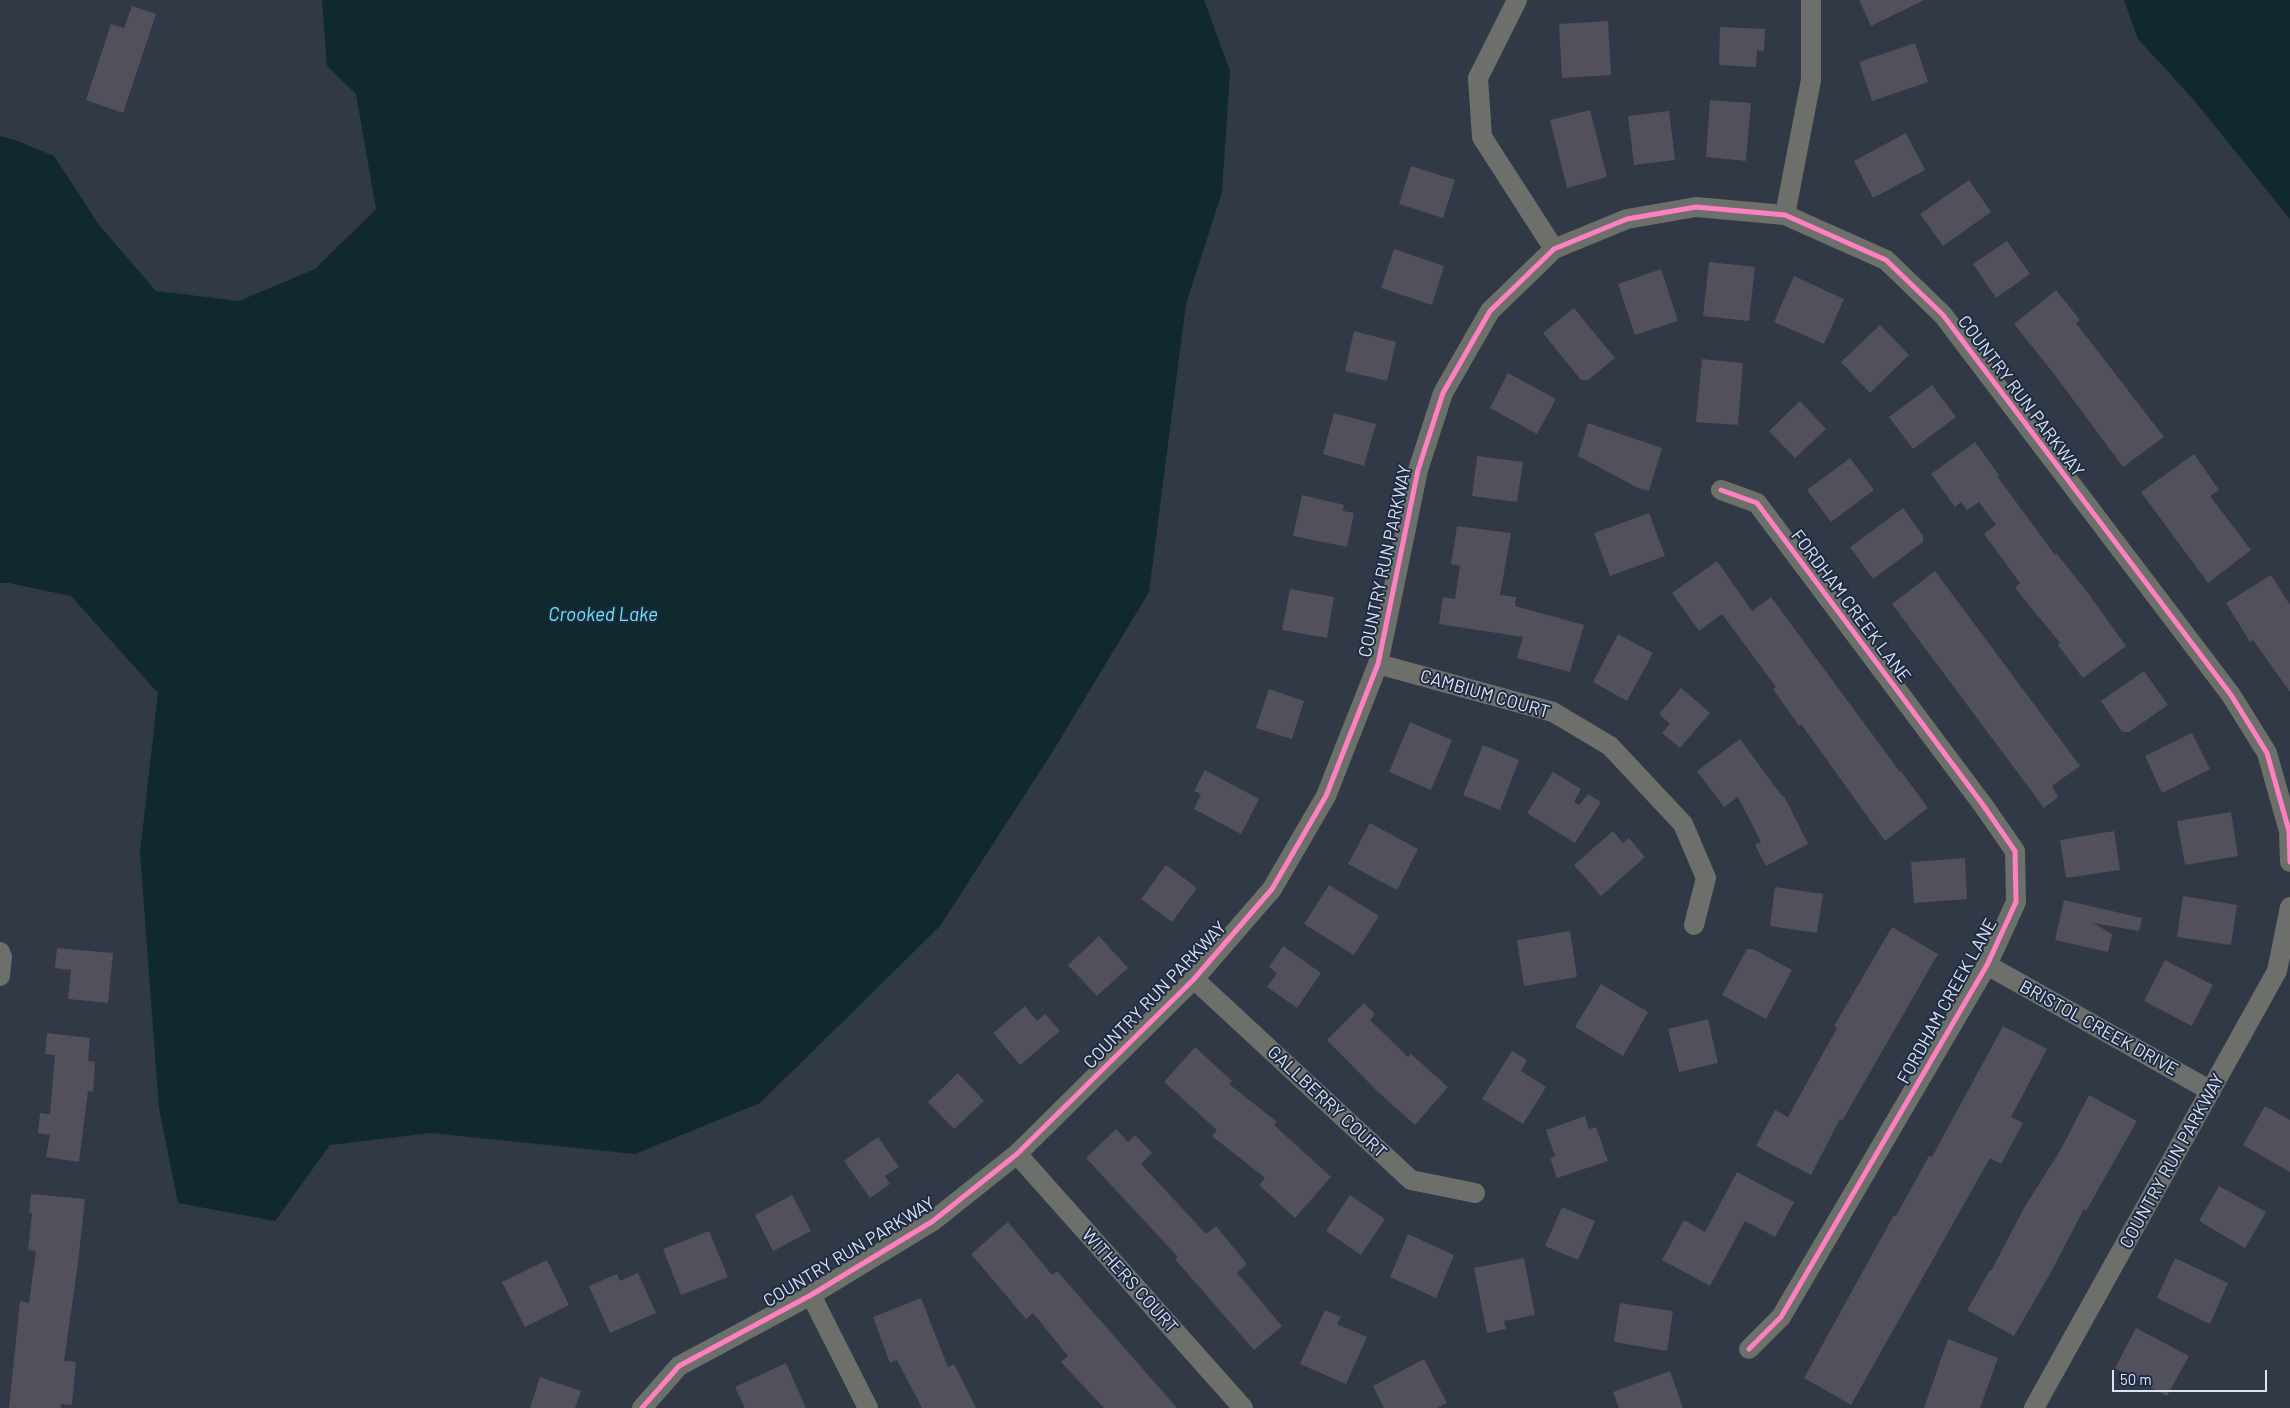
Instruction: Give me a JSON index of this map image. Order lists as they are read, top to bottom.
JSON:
{
  "streets": {
    "street": [
      "COUNTRY RUN PARKWAY",
      "FORDHAM CREEK LANE",
      "CAMBIUM COURT",
      "BRISTOL CREEK DRIVE",
      "GALLBERRY COURT",
      "WITHERS COURT"
    ]
  },
  "crossings": [
    ["COUNTRY RUN PARKWAY", "CAMBIUM COURT"],
    ["COUNTRY RUN PARKWAY", "BRISTOL CREEK DRIVE"],
    ["COUNTRY RUN PARKWAY", "GALLBERRY COURT"],
    ["COUNTRY RUN PARKWAY", "WITHERS COURT"],
    ["FORDHAM CREEK LANE", "BRISTOL CREEK DRIVE"]
  ],
  "water": ["Crooked Lake"],
  "scale_bar": "50 m"
}
